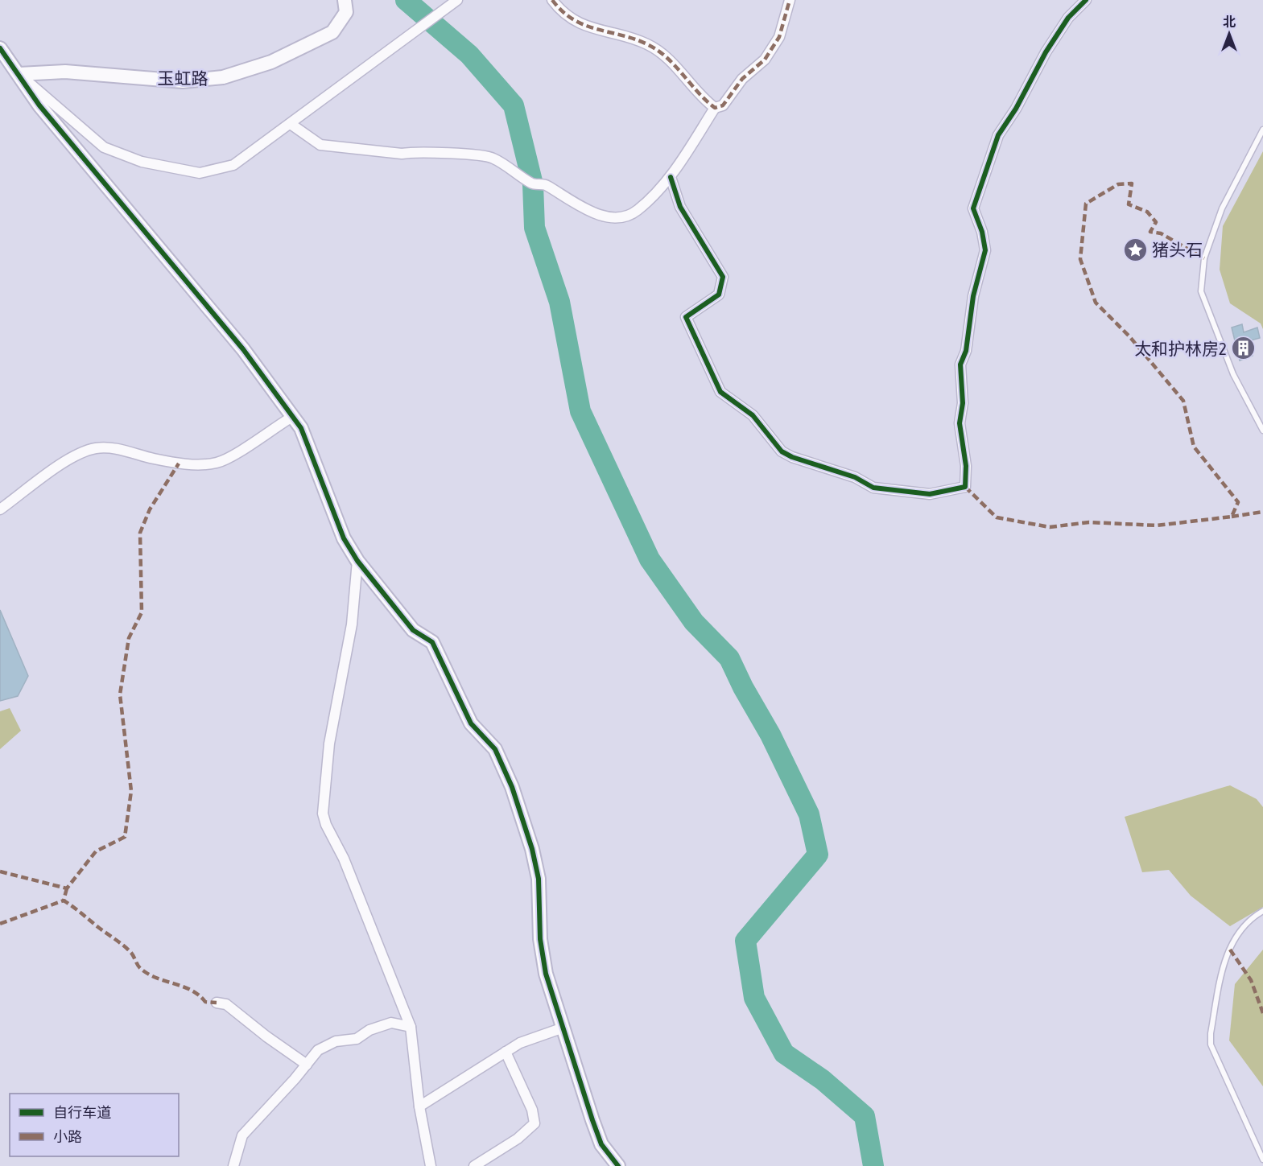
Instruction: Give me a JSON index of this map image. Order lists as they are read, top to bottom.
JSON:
{
  "streets": {
    "street": ["玉虹路"]
  },
  "places": {
    "place": ["猪头石"],
    "building": ["太和护林房2"]
  },
  "legend": ["自行车道", "小路"],
  "north": "top"
}
